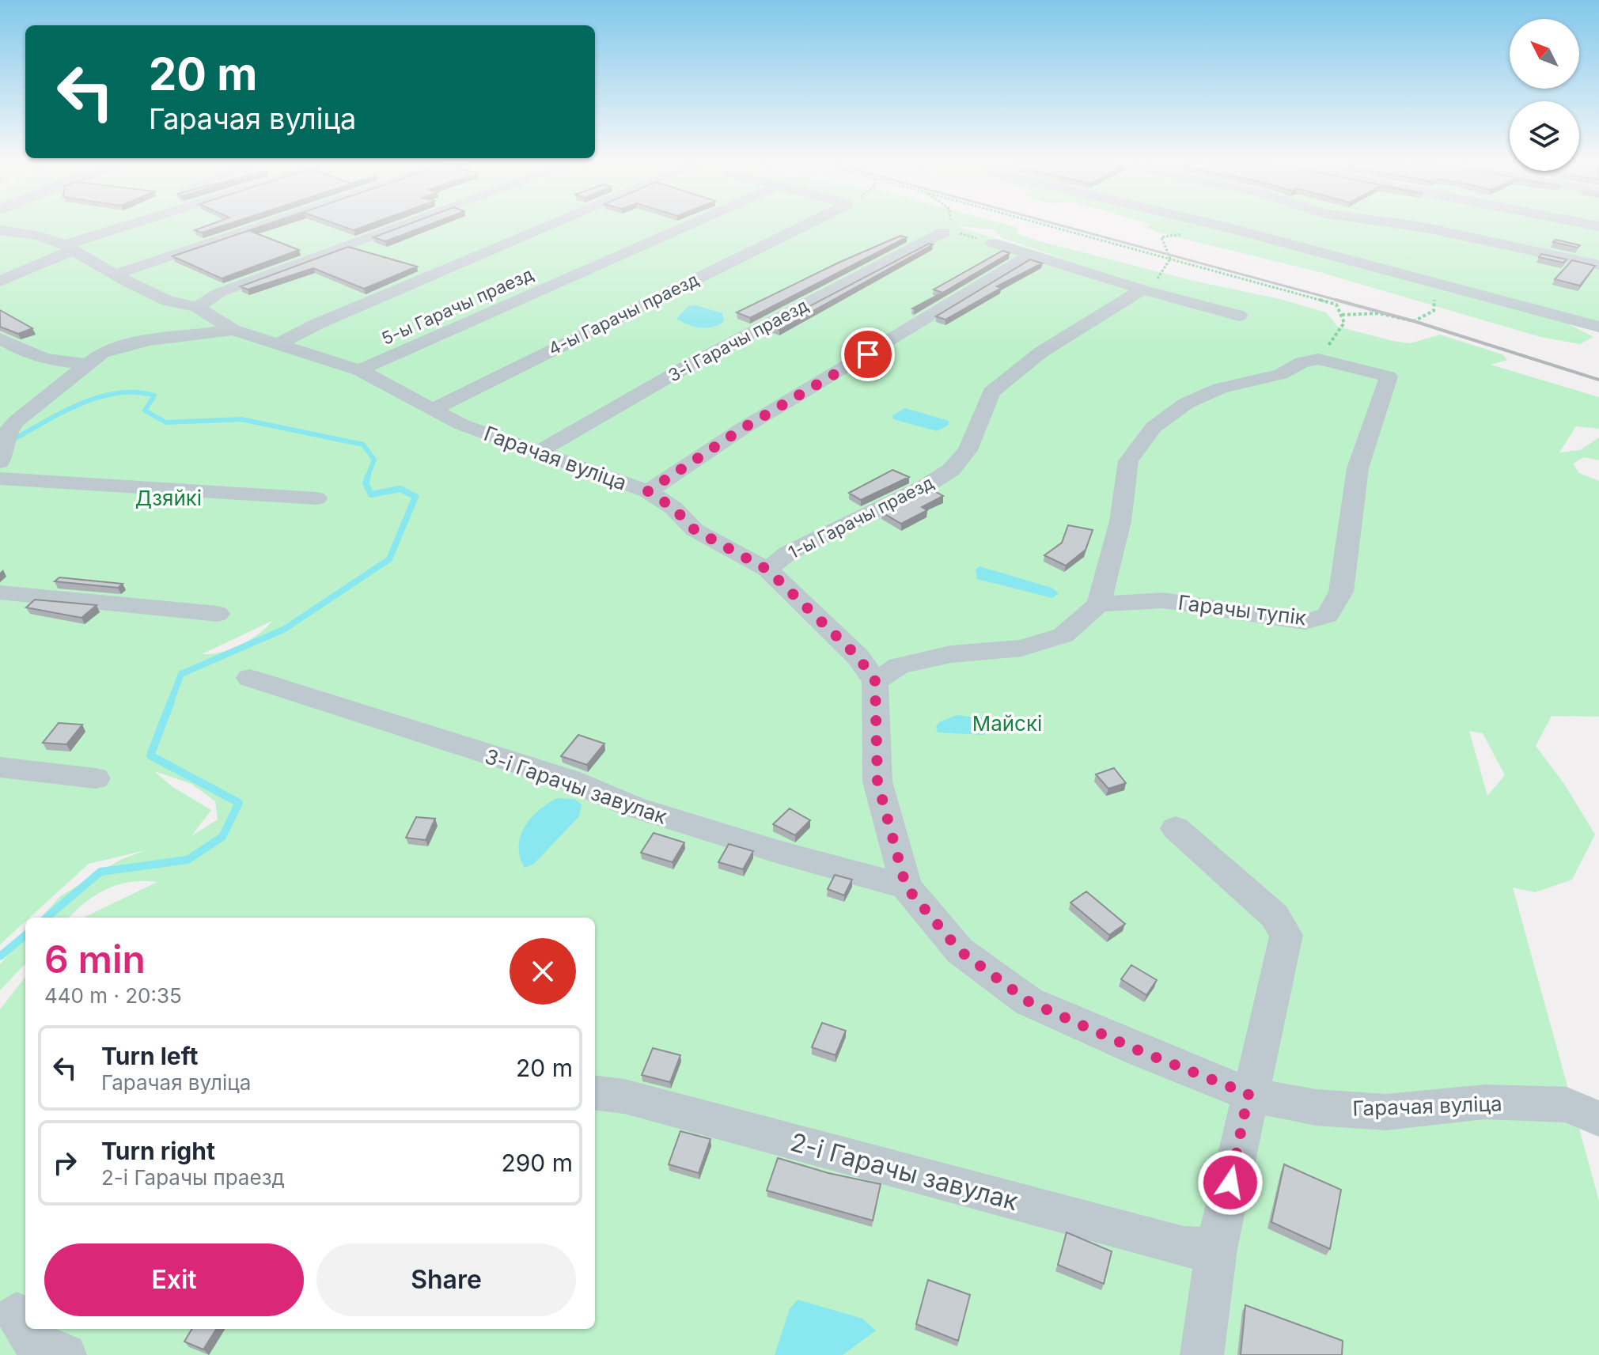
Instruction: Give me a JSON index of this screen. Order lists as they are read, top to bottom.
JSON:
{
  "streets": {
    "street": [
      "5-ы Гарачы праезд",
      "4-ы Гарачы праезд",
      "3-і Гарачы праезд",
      "Гарачая вуліца",
      "1-ы Гарачы праезд",
      "Гарачы тупік",
      "3-і Гарачы завулак",
      "2-і Гарачы завулак"
    ]
  },
  "crossings": [
    ["5-ы Гарачы праезд", "Гарачая вуліца"],
    ["4-ы Гарачы праезд", "Гарачая вуліца"],
    ["3-і Гарачы праезд", "Гарачая вуліца"],
    ["Гарачая вуліца", "1-ы Гарачы праезд"],
    ["Гарачая вуліца", "3-і Гарачы завулак"]
  ],
  "parks": ["Дзяйкі", "Майскі"],
  "north": "top left",
  "page": {
    "turn": ["20 m", "Гарачая вуліца"],
    "heading": ["6 min", "440 m · 20:35"],
    "list": [
      {
        "name": "Turn left",
        "note": "Гарачая вуліца",
        "value": "20 m"
      },
      {
        "name": "Turn right",
        "note": "2-і Гарачы праезд",
        "value": "290 m"
      }
    ],
    "buttons": ["Exit", "Share"]
  }
}
